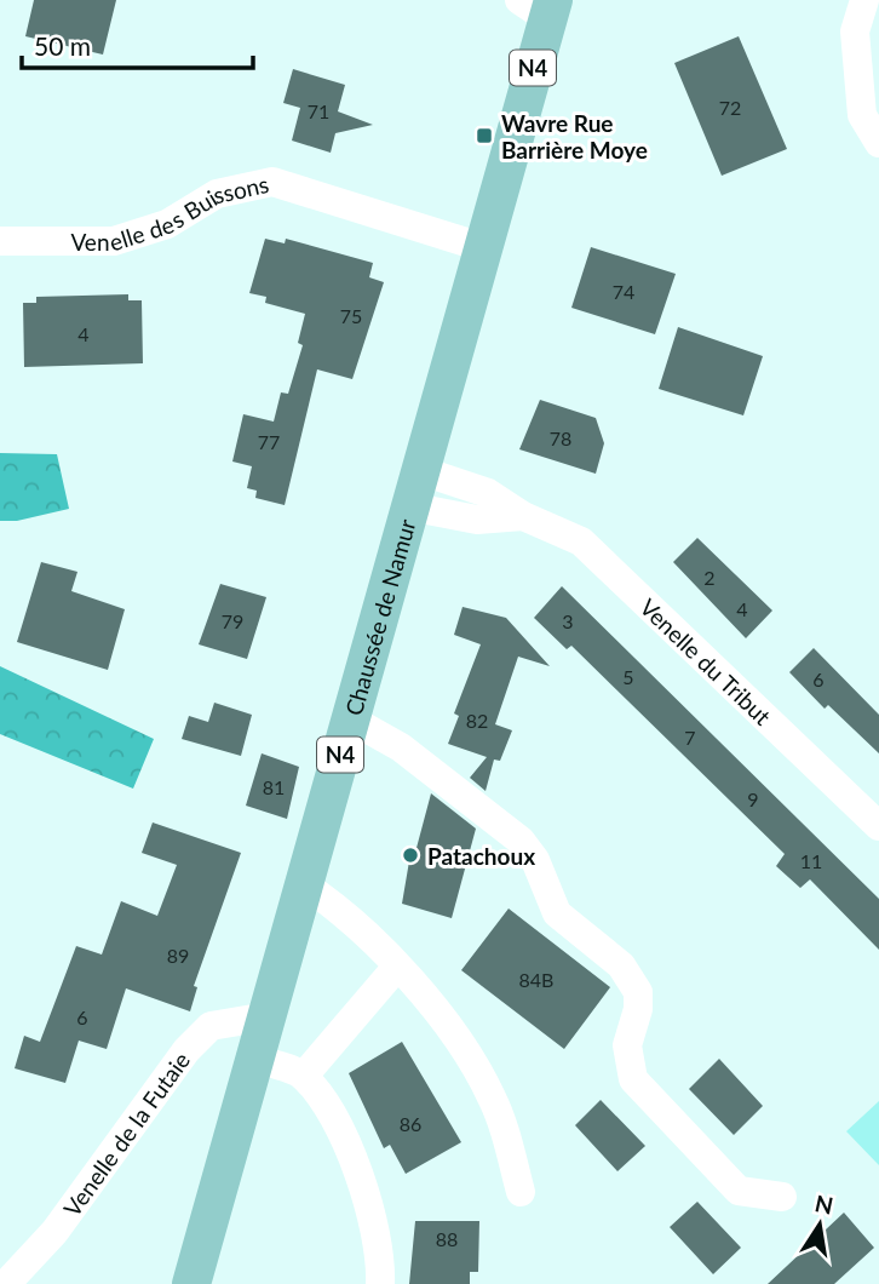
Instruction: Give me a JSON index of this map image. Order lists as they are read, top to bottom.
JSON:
{
  "streets": {
    "main road": ["N4", "Chaussée de Namur"],
    "street": ["Venelle des Buissons", "Venelle du Tribut", "Venelle de la Futaie"]
  },
  "crossings": [
    ["Venelle des Buissons", "Chaussée de Namur"],
    ["Chaussée de Namur", "Venelle du Tribut"],
    ["Chaussée de Namur", "Venelle de la Futaie"]
  ],
  "places": {
    "transit": ["Wavre Rue Barrière Moye"],
    "other": ["Patachoux"]
  },
  "house_numbers": [
    "72",
    "71",
    "74",
    "75",
    "4",
    "78",
    "77",
    "2",
    "4",
    "79",
    "3",
    "5",
    "6",
    "82",
    "7",
    "81",
    "9",
    "11",
    "89",
    "84B",
    "6",
    "86",
    "88"
  ],
  "scale_bar": "50 m",
  "north": "top"
}
